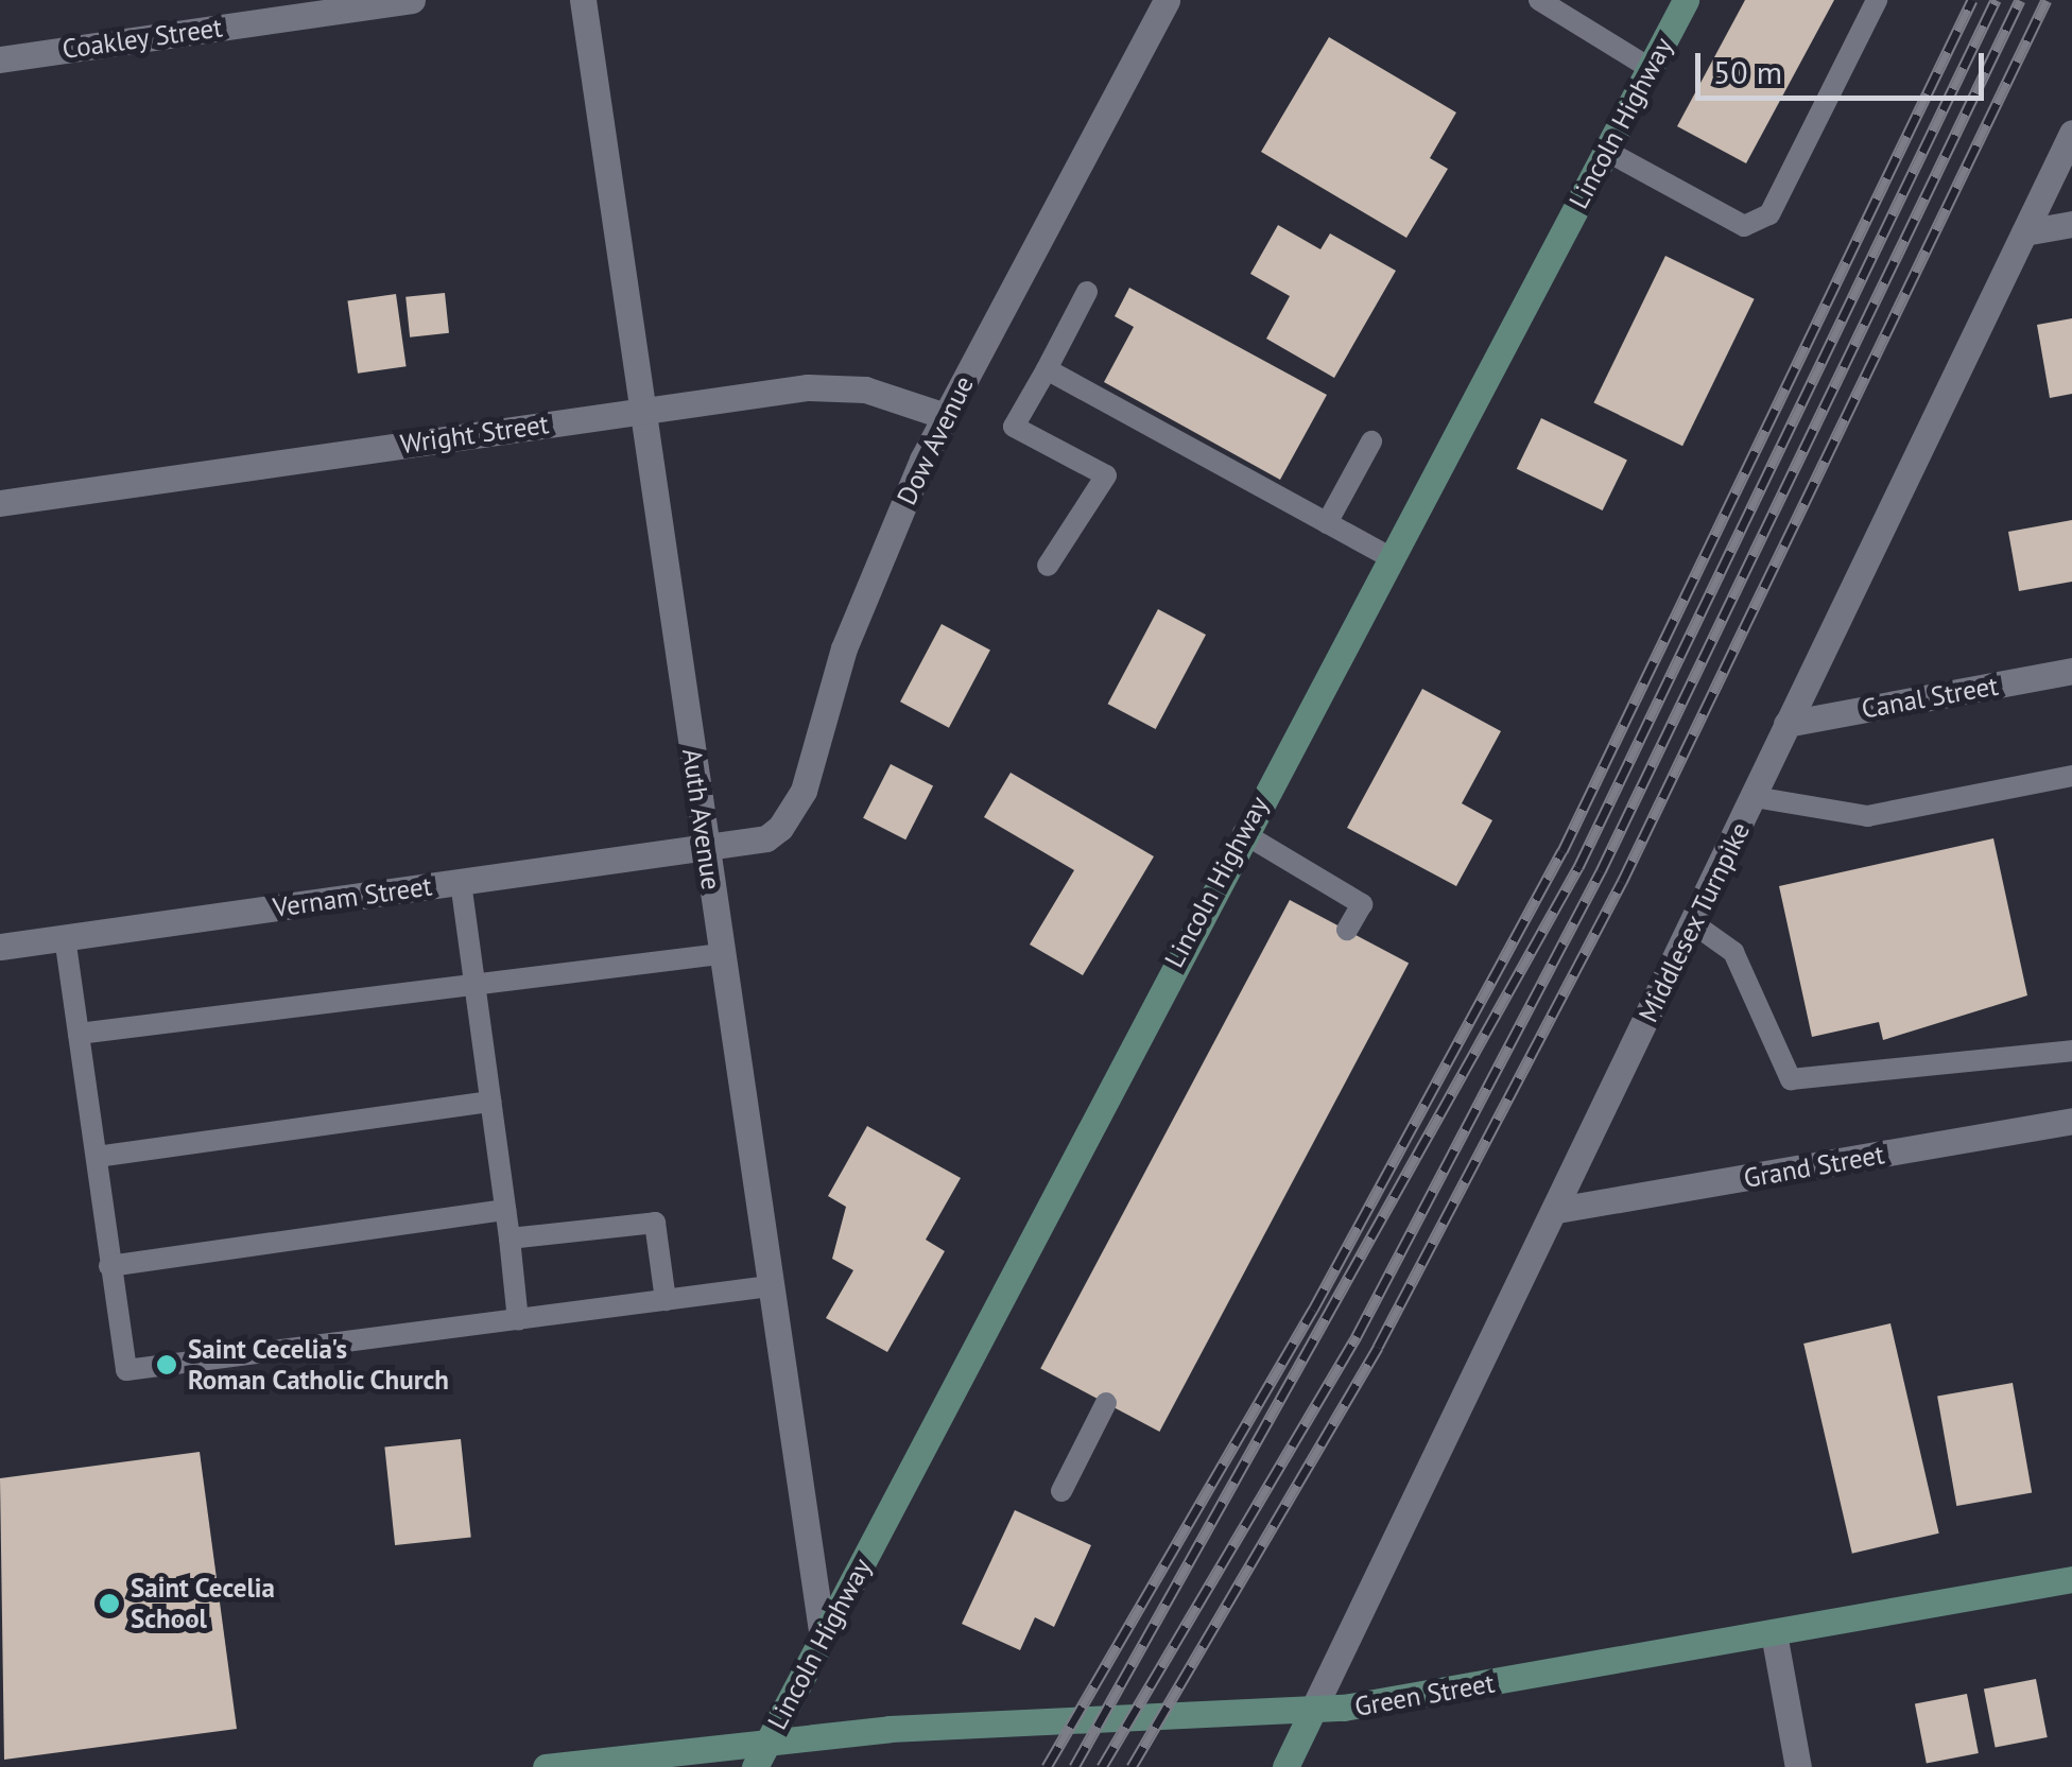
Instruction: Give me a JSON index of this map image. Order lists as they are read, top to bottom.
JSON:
{
  "streets": {
    "main road": ["Lincoln Highway", "Green Street"],
    "street": [
      "Coakley Street",
      "Wright Street",
      "Dow Avenue",
      "Canal Street",
      "Auth Avenue",
      "Vernam Street",
      "Middlesex Turnpike",
      "Grand Street"
    ]
  },
  "crossings": [
    ["Lincoln Highway", "Auth Avenue"],
    ["Lincoln Highway", "Green Street"],
    ["Wright Street", "Dow Avenue"],
    ["Wright Street", "Auth Avenue"],
    ["Dow Avenue", "Auth Avenue"],
    ["Dow Avenue", "Vernam Street"],
    ["Canal Street", "Middlesex Turnpike"],
    ["Auth Avenue", "Vernam Street"],
    ["Middlesex Turnpike", "Grand Street"],
    ["Middlesex Turnpike", "Green Street"]
  ],
  "places": ["Saint Cecelia's Roman Catholic Church", "Saint Cecelia School"],
  "scale_bar": "50 m"
}
